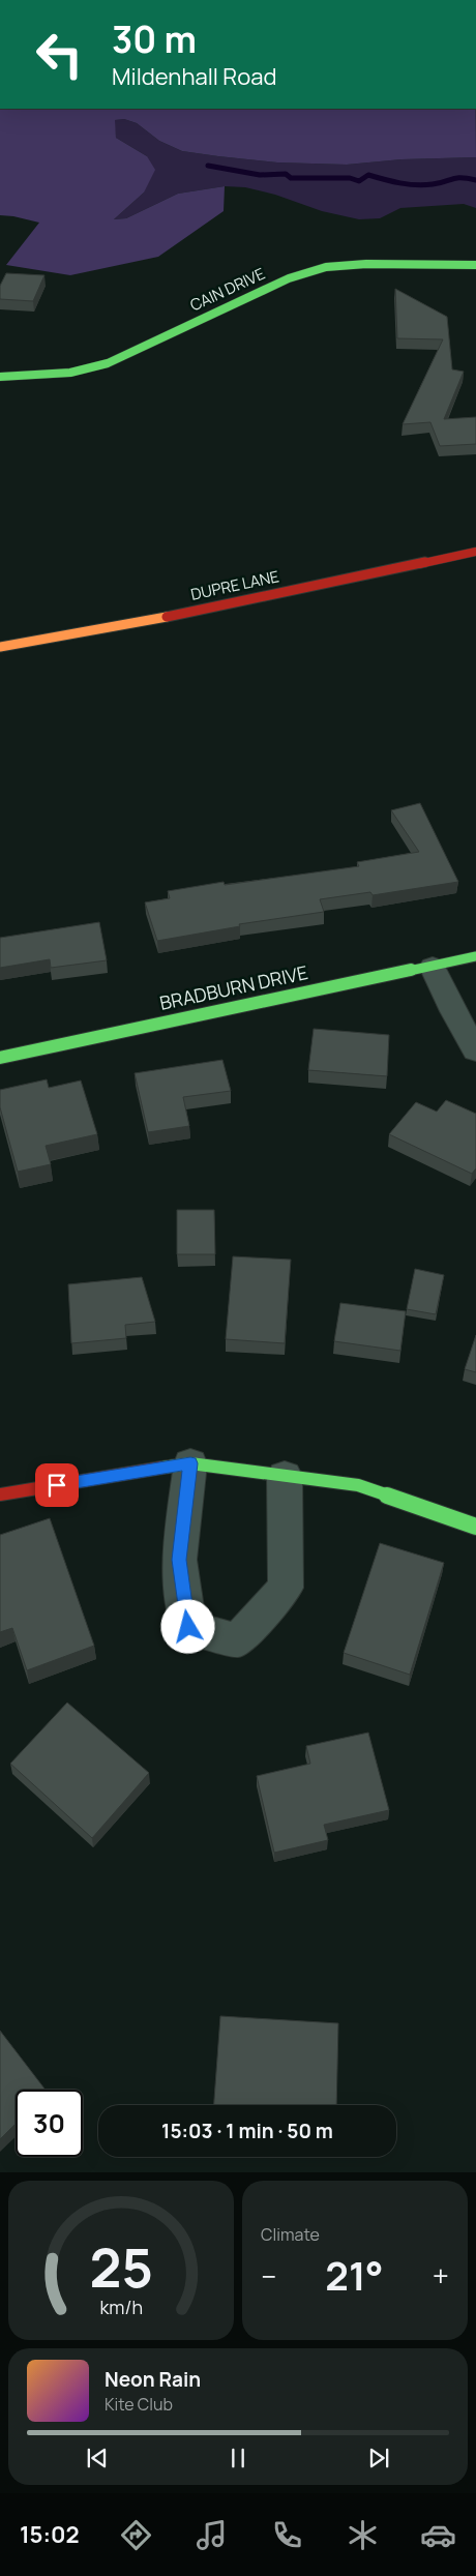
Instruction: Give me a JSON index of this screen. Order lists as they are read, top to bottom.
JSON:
{
  "streets": {
    "street": ["CAIN DRIVE", "DUPRE LANE", "BRADBURN DRIVE"]
  },
  "page": {
    "turn": ["30 m", "Mildenhall Road"],
    "limit": "30",
    "trip": "15:03 · 1 min · 50 m",
    "tile": "Climate",
    "heat": ["−", "21°", "+"],
    "song": ["Neon Rain", "Kite Club"],
    "tabs": "15:02",
    "gauge": ["25", "km/h"]
  }
}
